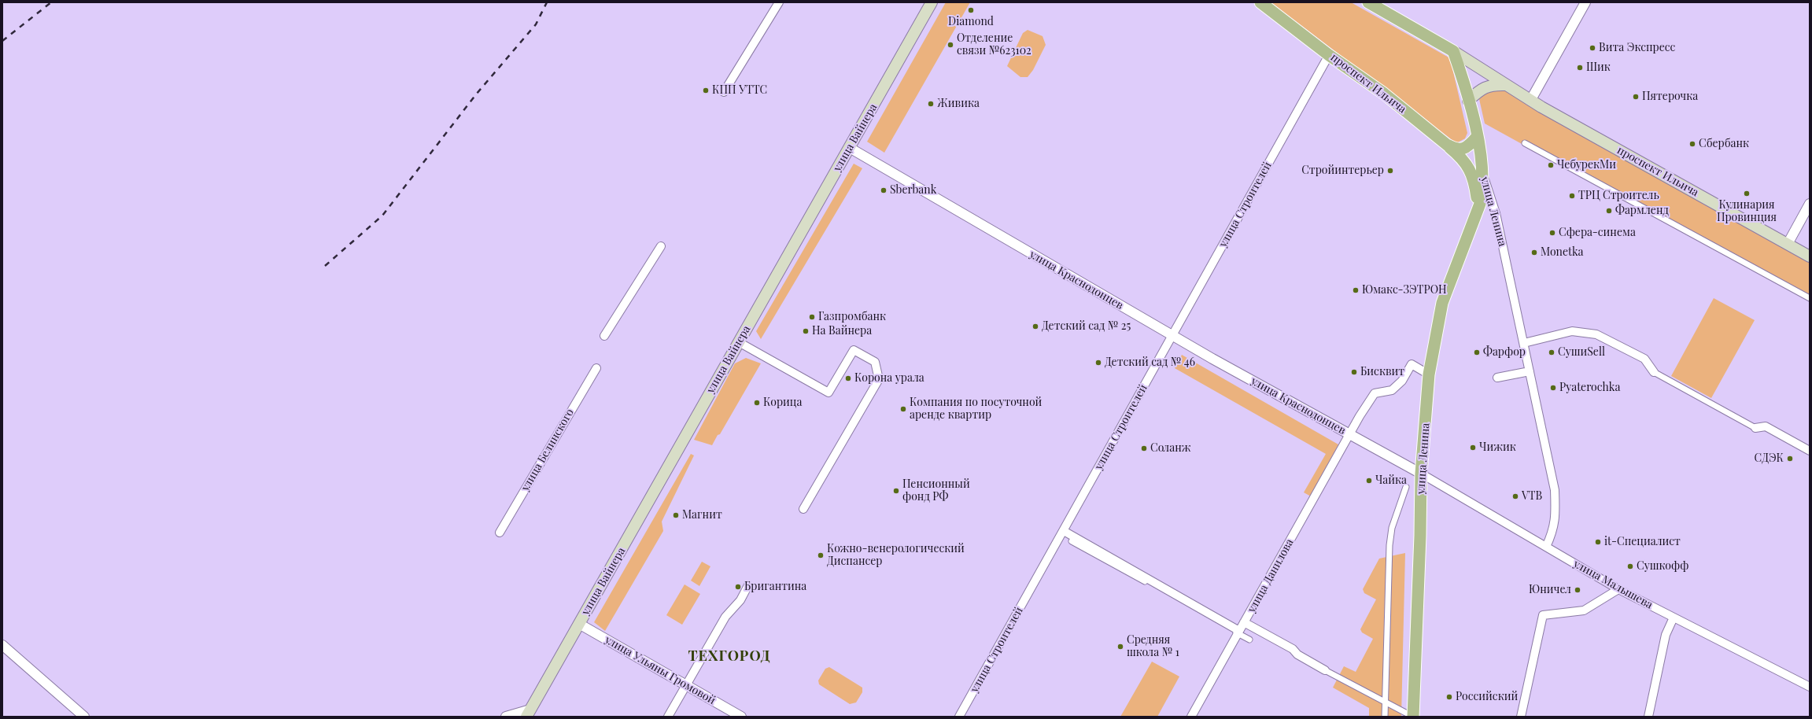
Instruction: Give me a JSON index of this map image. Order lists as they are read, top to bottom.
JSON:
{
  "streets": {
    "main road": ["проспект Ильича", "улица Вайнера", "улица Ленина"],
    "street": [
      "улица Строителей",
      "улица Краснодонцев",
      "улица Белинского",
      "улица Данилова",
      "улица Малышева",
      "улица Ульяны Громовой"
    ]
  },
  "crossings": [
    ["проспект Ильича", "улица Строителей"],
    ["проспект Ильича", "улица Ленина"],
    ["улица Вайнера", "улица Краснодонцев"],
    ["улица Вайнера", "улица Ульяны Громовой"],
    ["улица Строителей", "улица Краснодонцев"],
    ["улица Ленина", "улица Краснодонцев"],
    ["улица Ленина", "улица Данилова"],
    ["улица Ленина", "улица Малышева"],
    ["улица Краснодонцев", "улица Данилова"],
    ["улица Краснодонцев", "улица Малышева"]
  ],
  "districts": ["ТЕХГОРОД"],
  "places": [
    "Diamond",
    "Отделение связи №623102",
    "Вита Экспресс",
    "Шик",
    "КПП УТТС",
    "Пятерочка",
    "Живика",
    "Сбербанк",
    "ЧебурекМи",
    "Стройинтерьер",
    "Sberbank",
    "Кулинария Провинция",
    "ТРЦ Строитель",
    "Фармленд",
    "Сфера-синема",
    "Monetka",
    "Юмакс-ЗЭТРОН",
    "Газпромбанк",
    "Детский сад № 25",
    "На Вайнера",
    "Фарфор",
    "СушиSell",
    "Детский сад № 46",
    "Бисквит",
    "Корона урала",
    "Pyaterochka",
    "Корица",
    "Компания по посуточной аренде квартир",
    "Чижик",
    "Соланж",
    "СДЭК",
    "Чайка",
    "Пенсионный фонд РФ",
    "VTB",
    "Магнит",
    "it-Специалист",
    "Кожно-венерологический Диспансер",
    "Сушкофф",
    "Бригантина",
    "Юничел",
    "Средняя школа № 1",
    "Российский"
  ]
}
